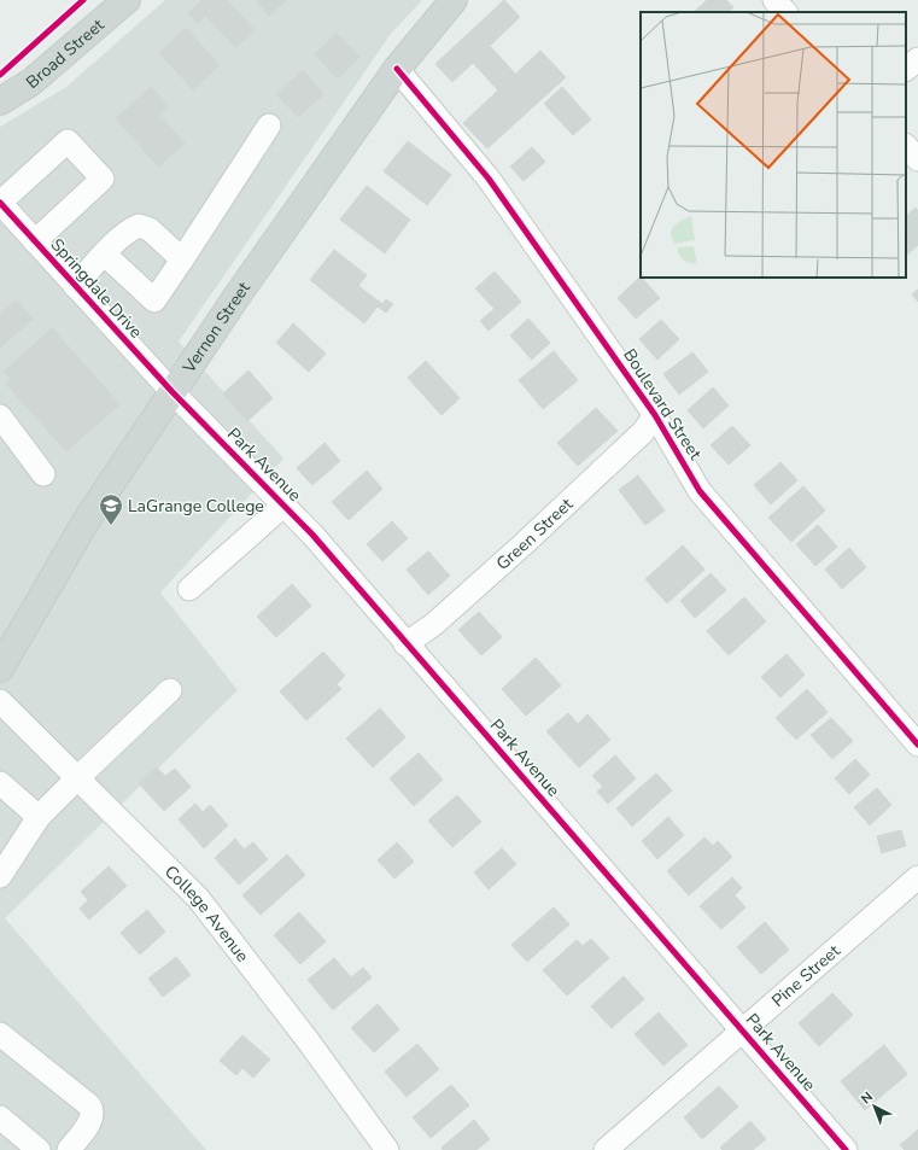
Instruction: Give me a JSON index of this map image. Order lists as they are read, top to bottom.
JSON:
{
  "streets": {
    "main road": ["Broad Street", "Vernon Street"],
    "street": [
      "Springdale Drive",
      "Boulevard Street",
      "Park Avenue",
      "Green Street",
      "College Avenue",
      "Pine Street"
    ]
  },
  "crossings": [
    ["Springdale Drive", "Vernon Street"],
    ["Springdale Drive", "Park Avenue"],
    ["Vernon Street", "Boulevard Street"],
    ["Vernon Street", "Park Avenue"],
    ["Boulevard Street", "Green Street"],
    ["Park Avenue", "Green Street"],
    ["Park Avenue", "Pine Street"]
  ],
  "places": {
    "school or university": ["LaGrange College"]
  },
  "north": "top left"
}
